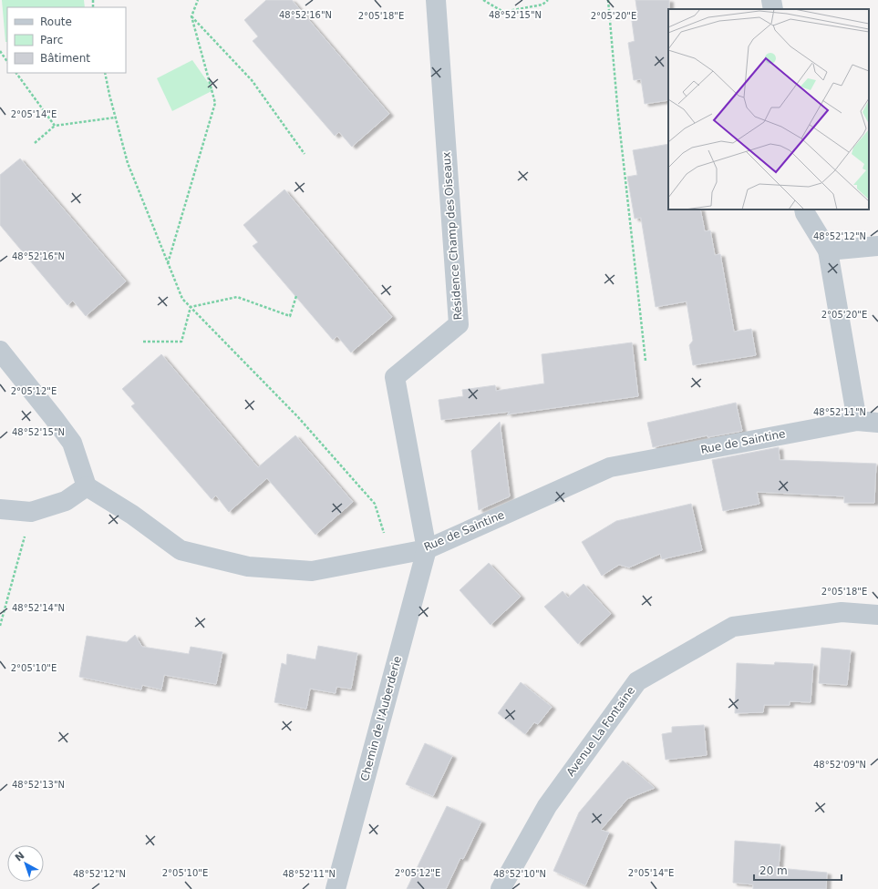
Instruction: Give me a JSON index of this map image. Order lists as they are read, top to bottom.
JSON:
{
  "streets": {
    "street": [
      "Résidence Champ des Oiseaux",
      "Rue de Saintine",
      "Chemin de l'Auberderie",
      "Avenue La Fontaine"
    ]
  },
  "crossings": [
    ["Résidence Champ des Oiseaux", "Rue de Saintine"],
    ["Résidence Champ des Oiseaux", "Chemin de l'Auberderie"],
    ["Rue de Saintine", "Chemin de l'Auberderie"]
  ],
  "legend": ["Route", "Parc", "Bâtiment"],
  "scale_bar": "20 m",
  "north": "top left",
  "coordinates": [
    "48°52'16\"N",
    "48°52'15\"N",
    "2°05'20\"E",
    "2°05'18\"E",
    "2°05'14\"E",
    "48°52'12\"N",
    "2°05'12\"E",
    "48°52'11\"N",
    "48°52'14\"N",
    "2°05'10\"E",
    "48°52'09\"N",
    "48°52'13\"N",
    "48°52'10\"N"
  ]
}
